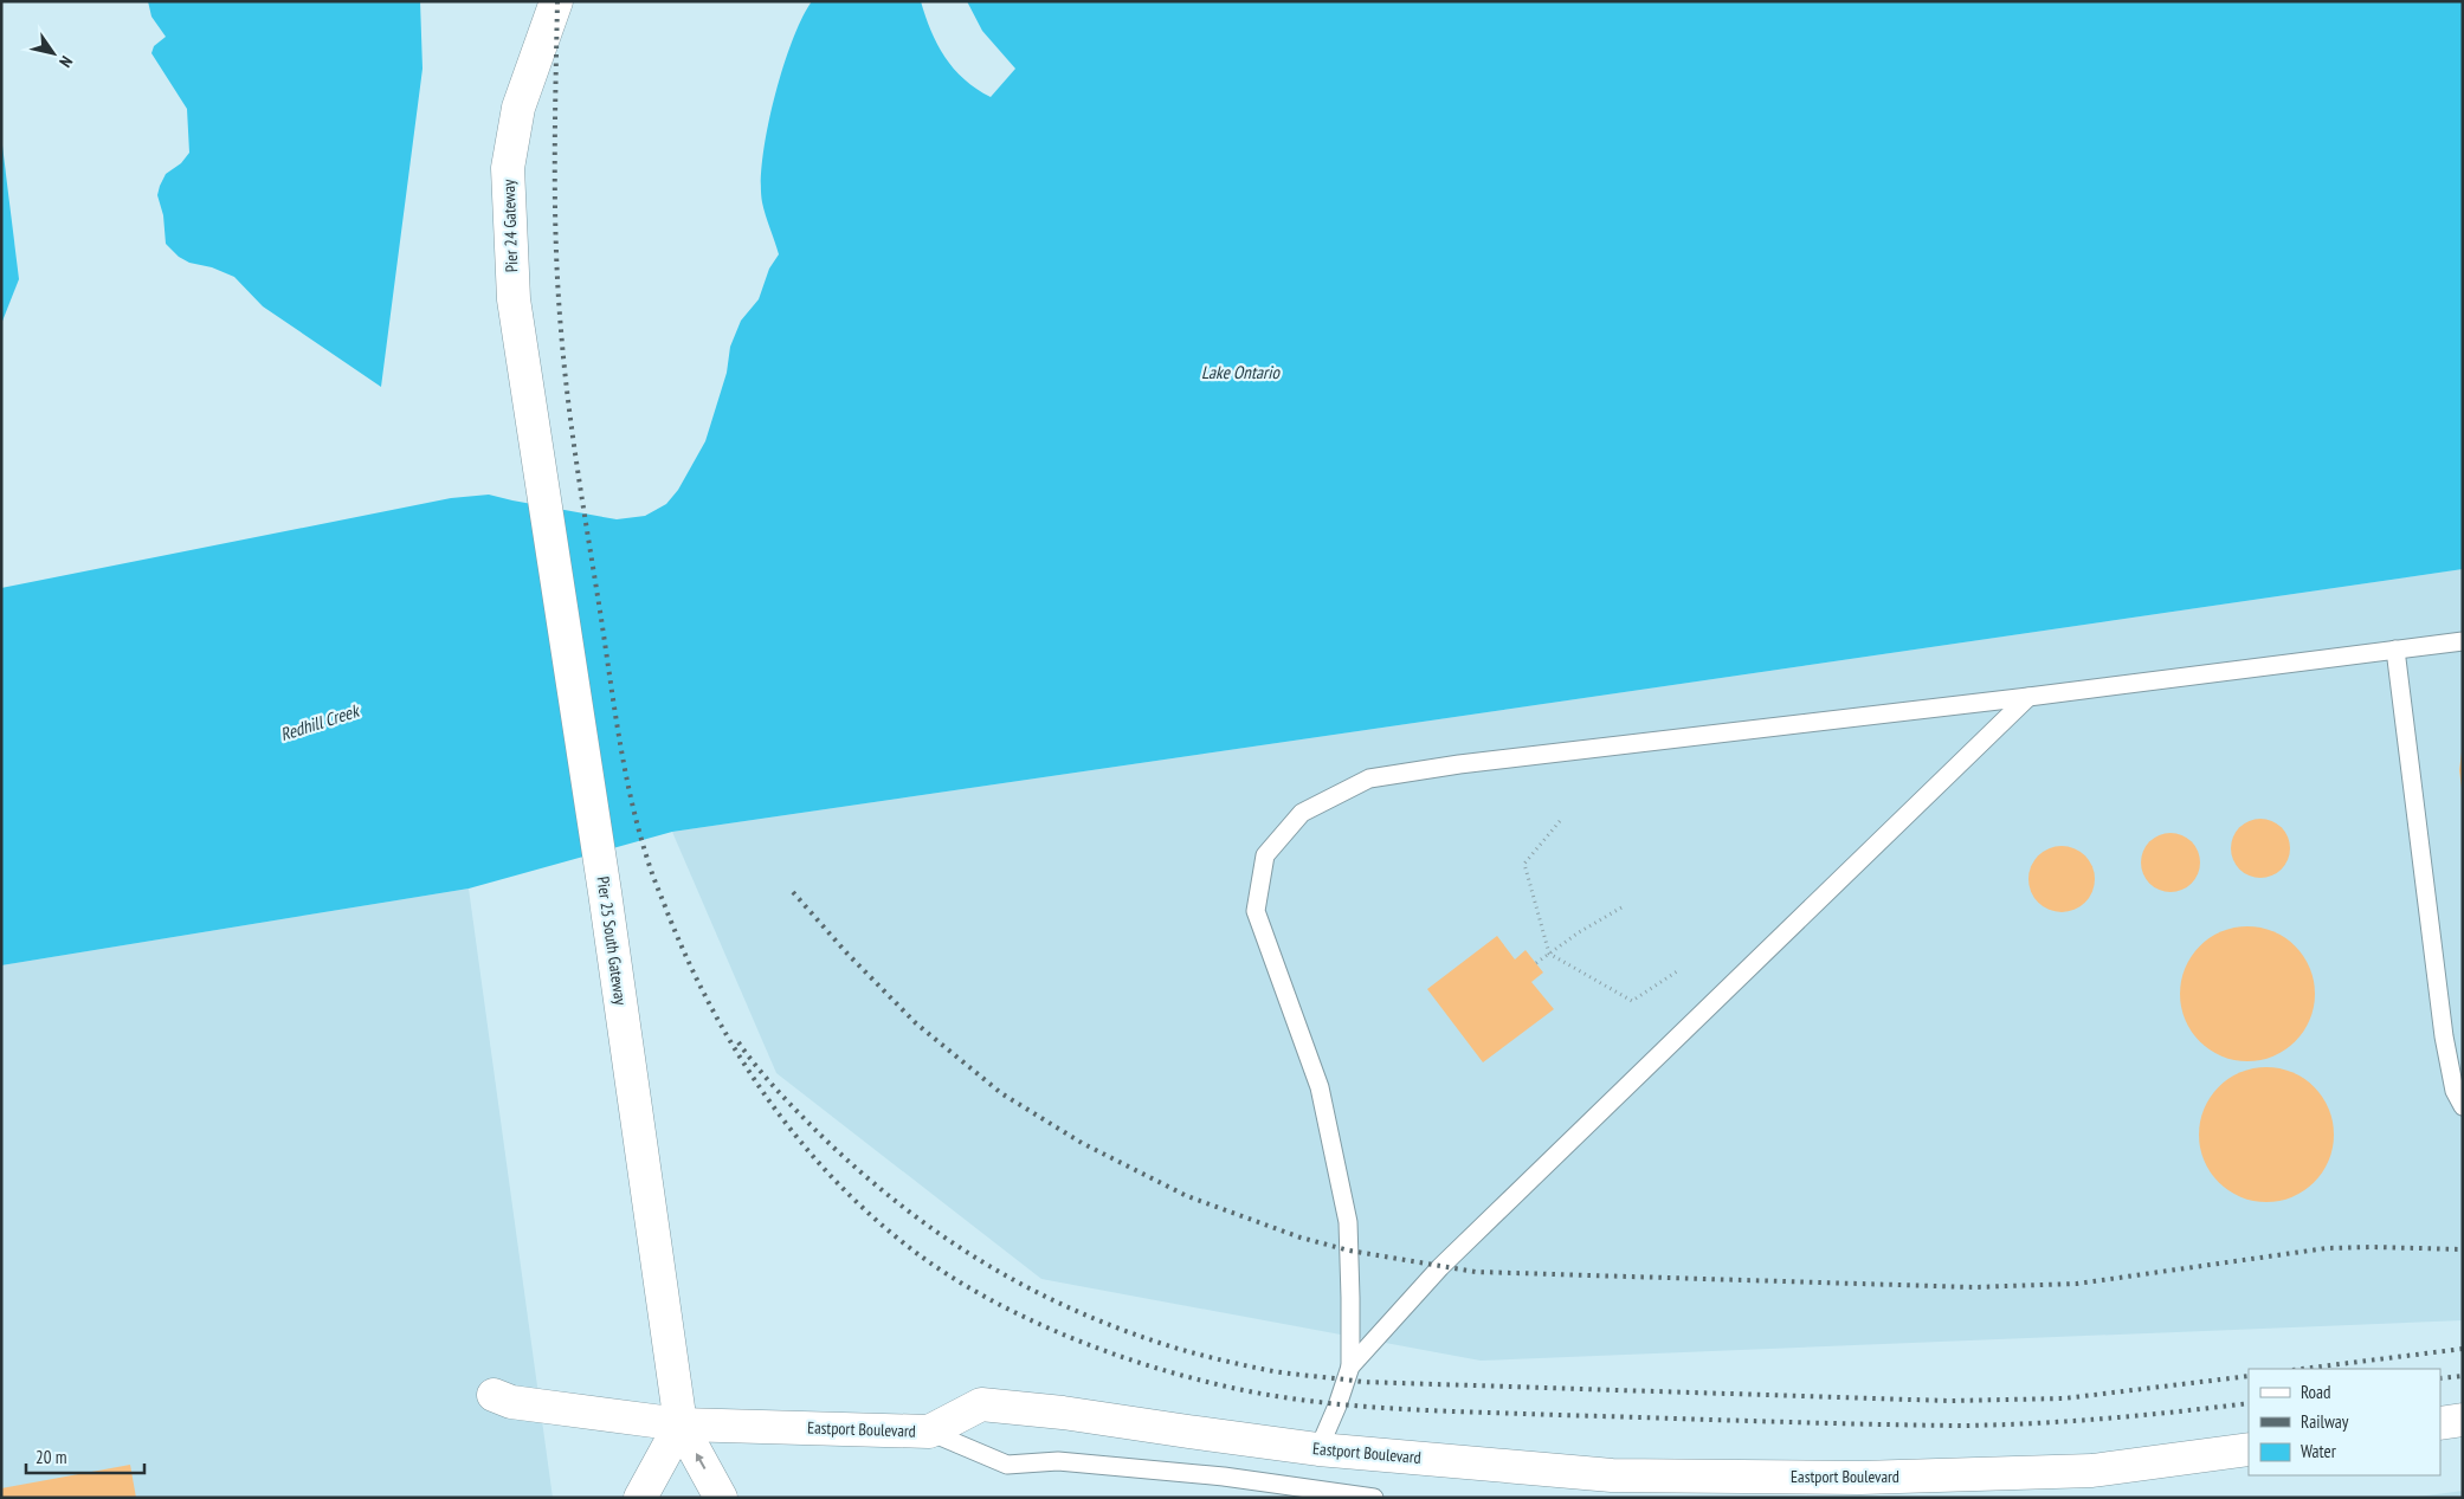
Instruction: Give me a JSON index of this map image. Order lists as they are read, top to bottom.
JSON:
{
  "streets": {
    "street": ["Pier 24 Gateway", "Pier 25 South Gateway", "Eastport Boulevard"]
  },
  "crossings": [
    ["Pier 24 Gateway", "Pier 25 South Gateway"],
    ["Pier 25 South Gateway", "Eastport Boulevard"]
  ],
  "water": ["Lake Ontario", "Redhill Creek"],
  "legend": ["Road", "Railway", "Water"],
  "scale_bar": "20 m",
  "north": "bottom right"
}
